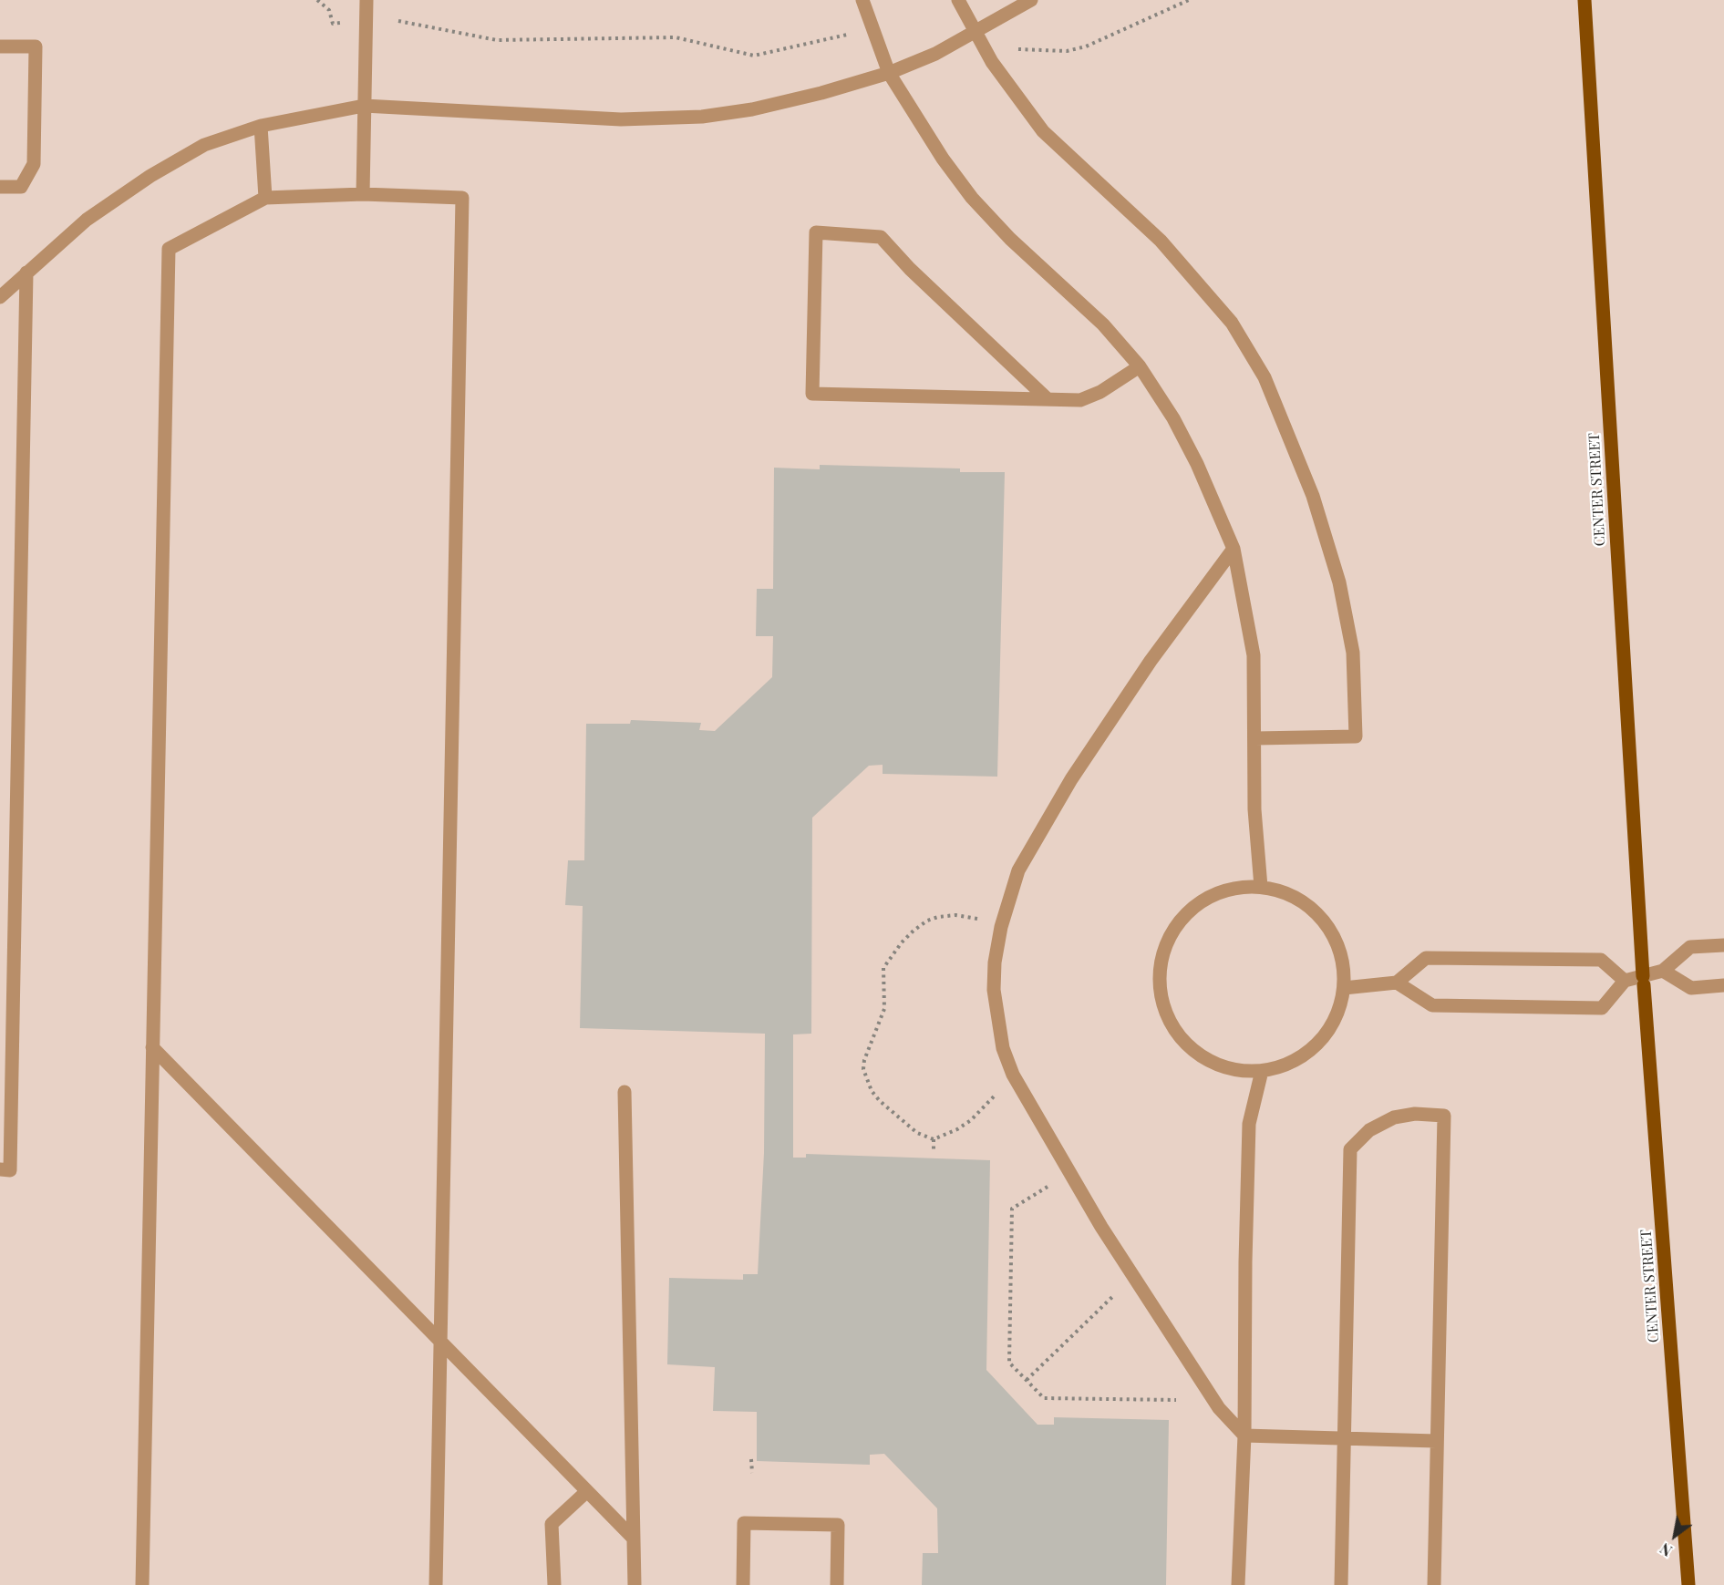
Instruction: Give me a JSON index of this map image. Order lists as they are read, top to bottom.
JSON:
{
  "streets": {
    "main road": ["CENTER STREET"]
  },
  "north": "bottom left"
}
